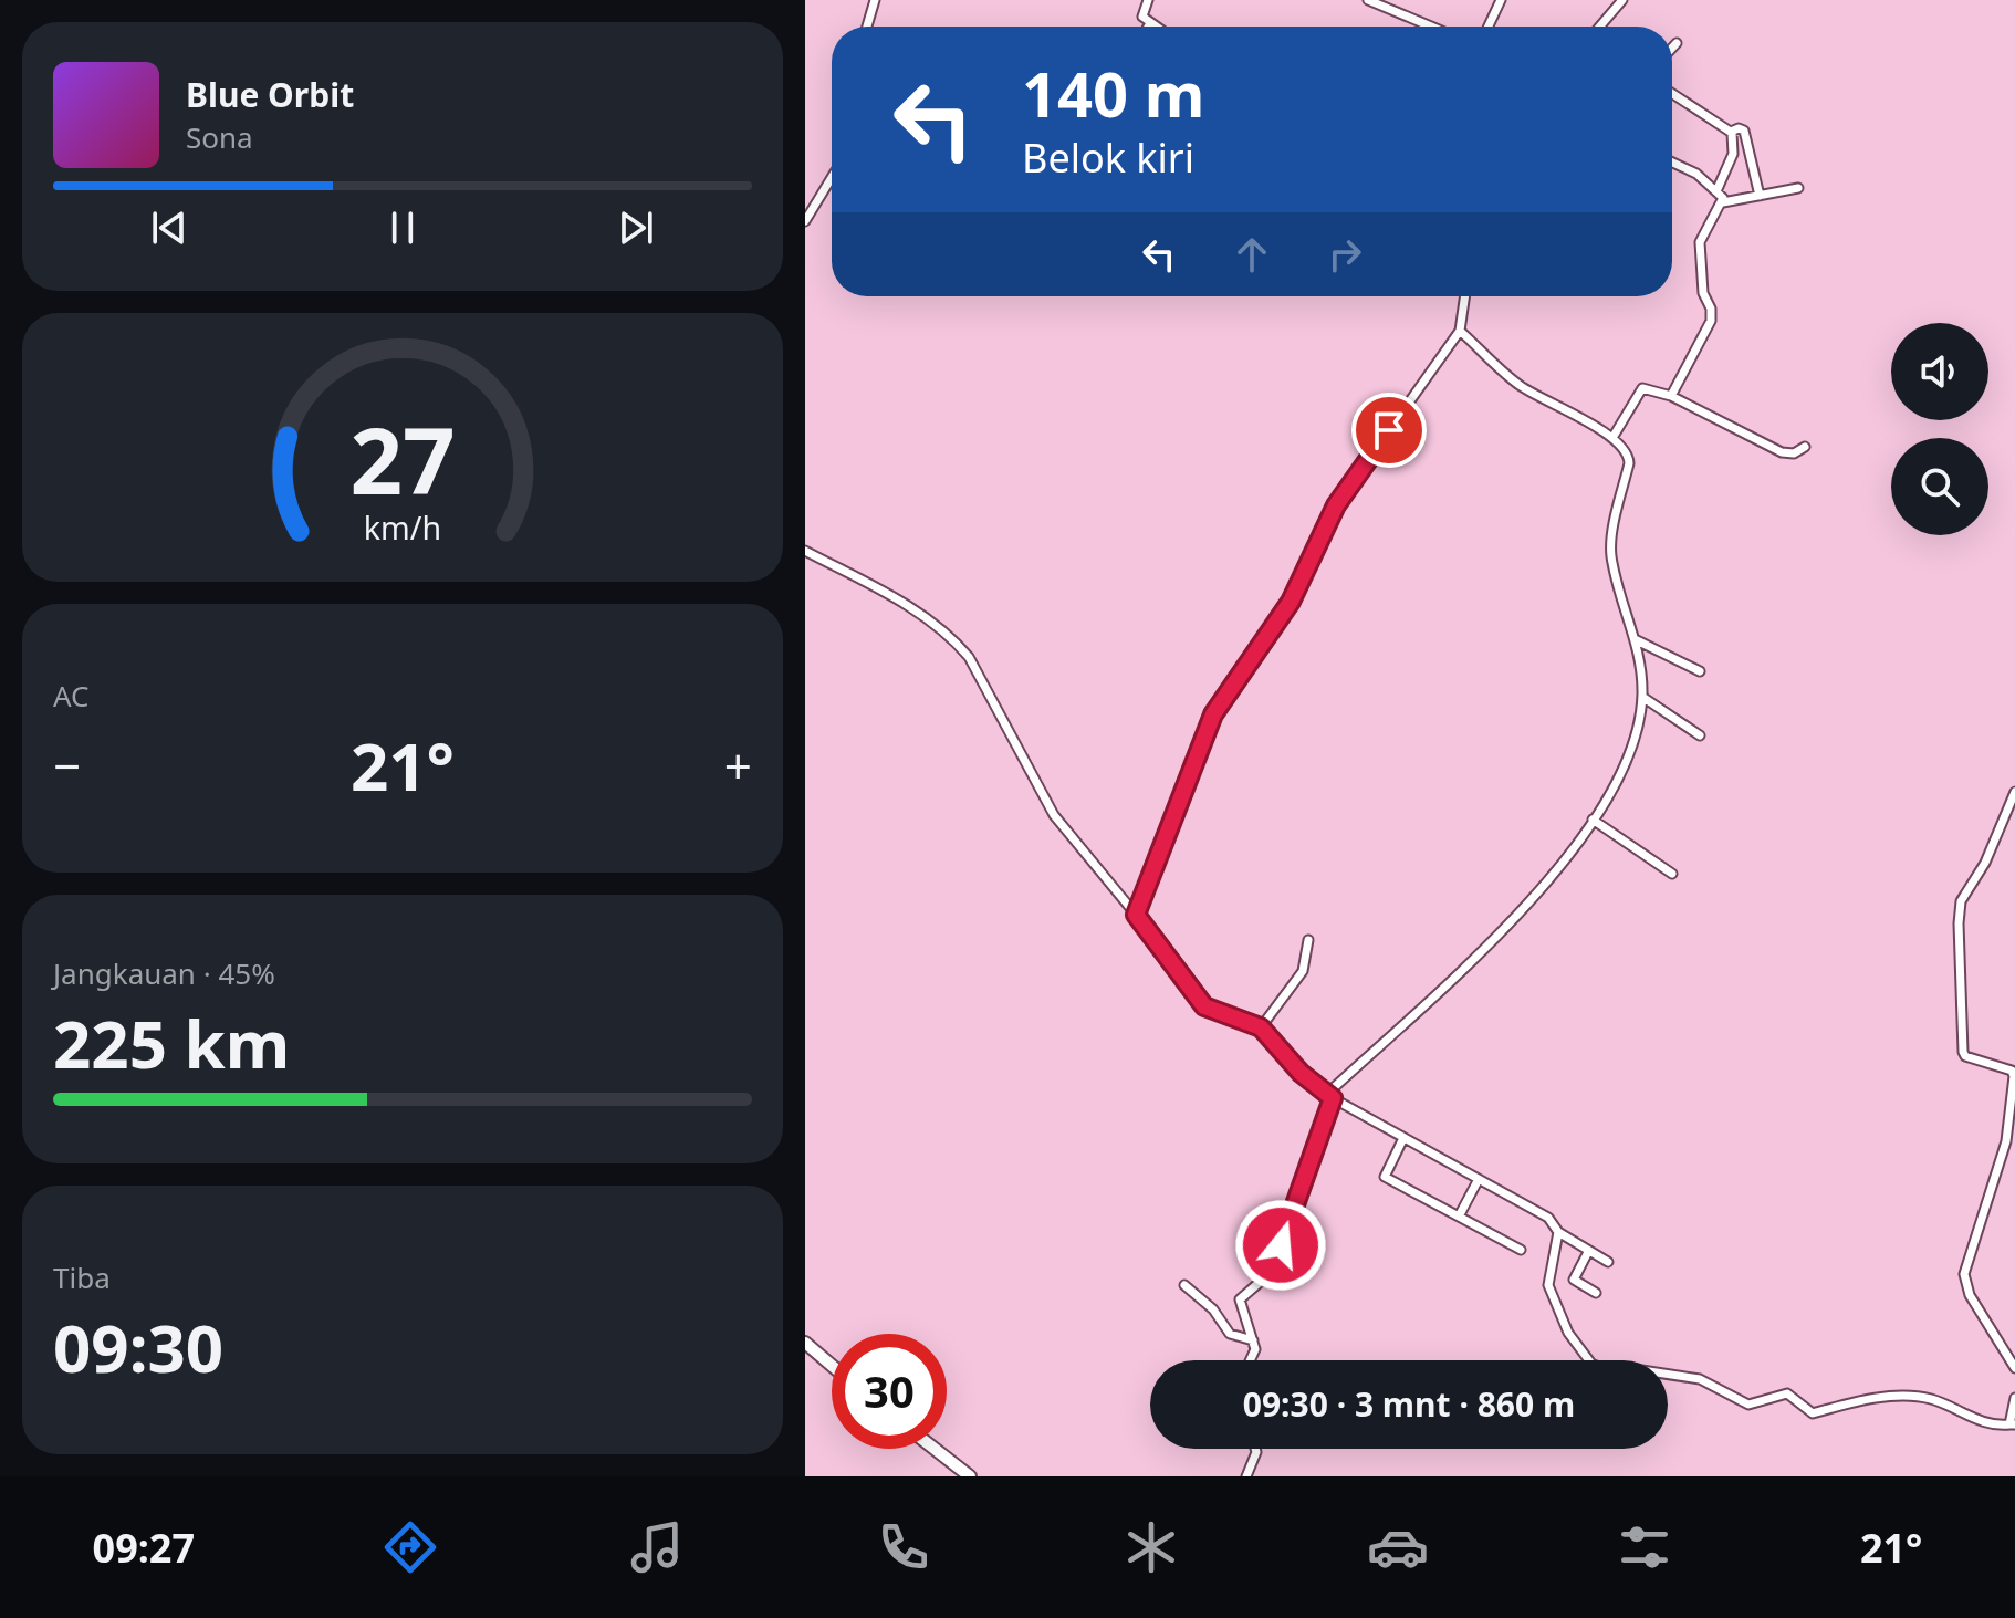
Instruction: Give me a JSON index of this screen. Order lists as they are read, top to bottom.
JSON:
{
  "page": {
    "turn": ["140 m", "Belok kiri"],
    "song": ["Blue Orbit", "Sona"],
    "tile": [
      "AC",
      ["Jangkauan · 45%", "225 km"],
      ["Tiba", "09:30"]
    ],
    "heat": ["−", "21°", "+"],
    "limit": "30",
    "trip": "09:30 · 3 mnt · 860 m",
    "tabs": ["09:27", "21°"],
    "gauge": ["27", "km/h"]
  }
}
